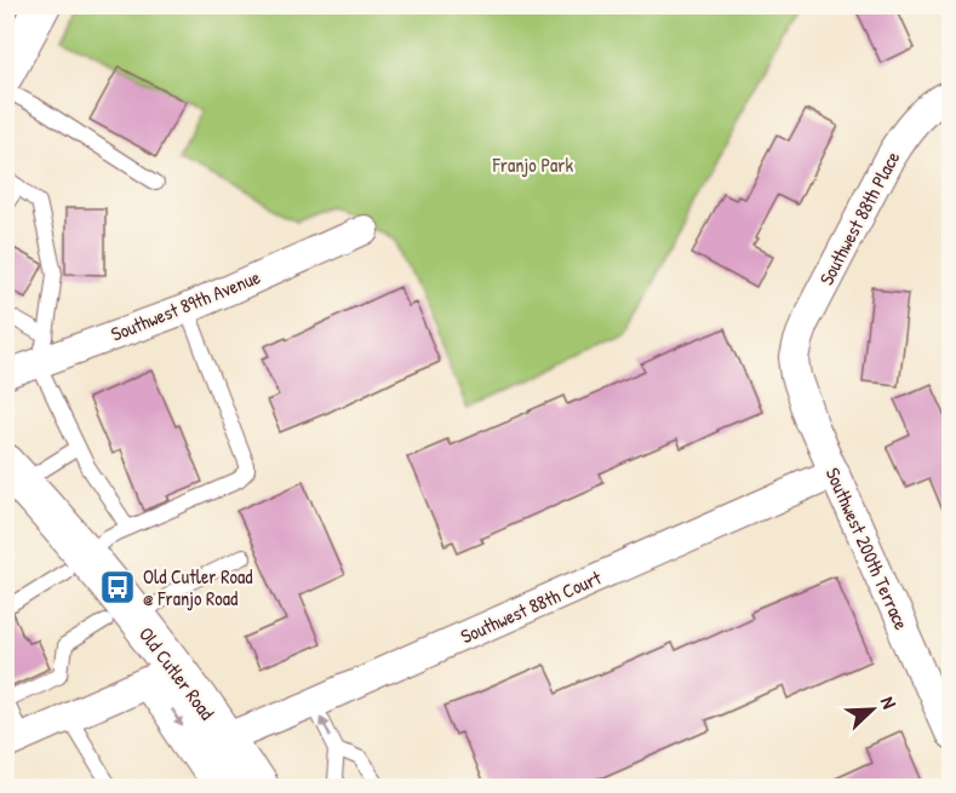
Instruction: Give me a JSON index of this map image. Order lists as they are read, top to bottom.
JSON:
{
  "streets": {
    "main road": ["Old Cutler Road"],
    "street": [
      "Southwest 88th Place",
      "Southwest 89th Avenue",
      "Southwest 200th Terrace",
      "Southwest 88th Court"
    ]
  },
  "crossings": [
    ["Southwest 88th Place", "Southwest 200th Terrace"],
    ["Southwest 200th Terrace", "Southwest 88th Court"],
    ["Southwest 88th Court", "Old Cutler Road"]
  ],
  "parks": ["Franjo Park"],
  "places": {
    "bus stop": ["Old Cutler Road @ Franjo Road"]
  },
  "north": "top right"
}
